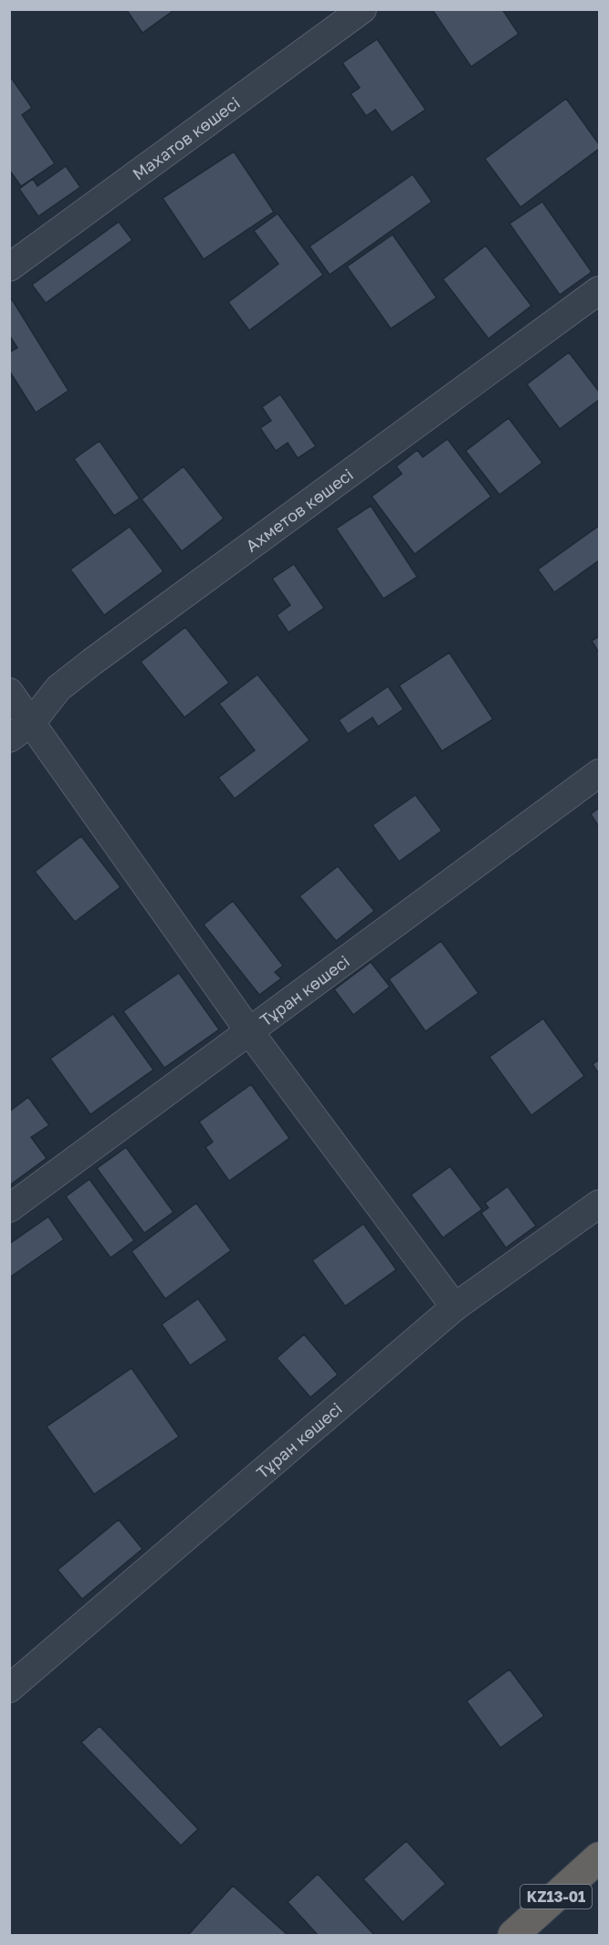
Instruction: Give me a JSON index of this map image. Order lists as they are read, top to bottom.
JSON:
{
  "streets": {
    "highway": ["KZ13-01"],
    "street": ["Махатов көшесі", "Ахметов көшесі", "Тұран көшесі"]
  }
}
